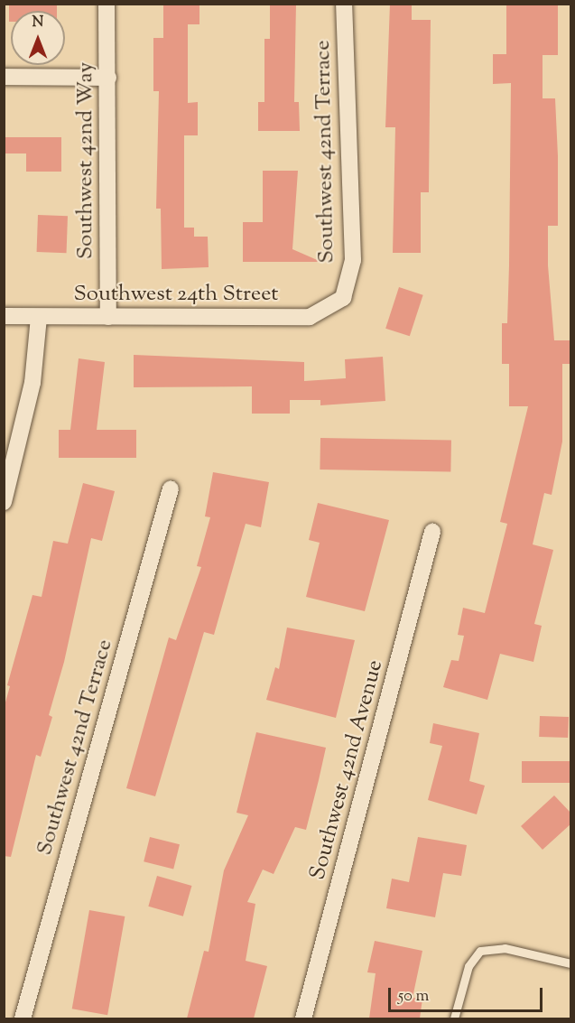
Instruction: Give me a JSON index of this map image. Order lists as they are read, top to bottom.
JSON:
{
  "streets": {
    "street": [
      "Southwest 42nd Terrace",
      "Southwest 42nd Way",
      "Southwest 24th Street",
      "Southwest 42nd Avenue"
    ]
  },
  "crossings": [
    ["Southwest 42nd Terrace", "Southwest 24th Street"],
    ["Southwest 42nd Way", "Southwest 24th Street"]
  ],
  "scale_bar": "50 m",
  "north": "top"
}
